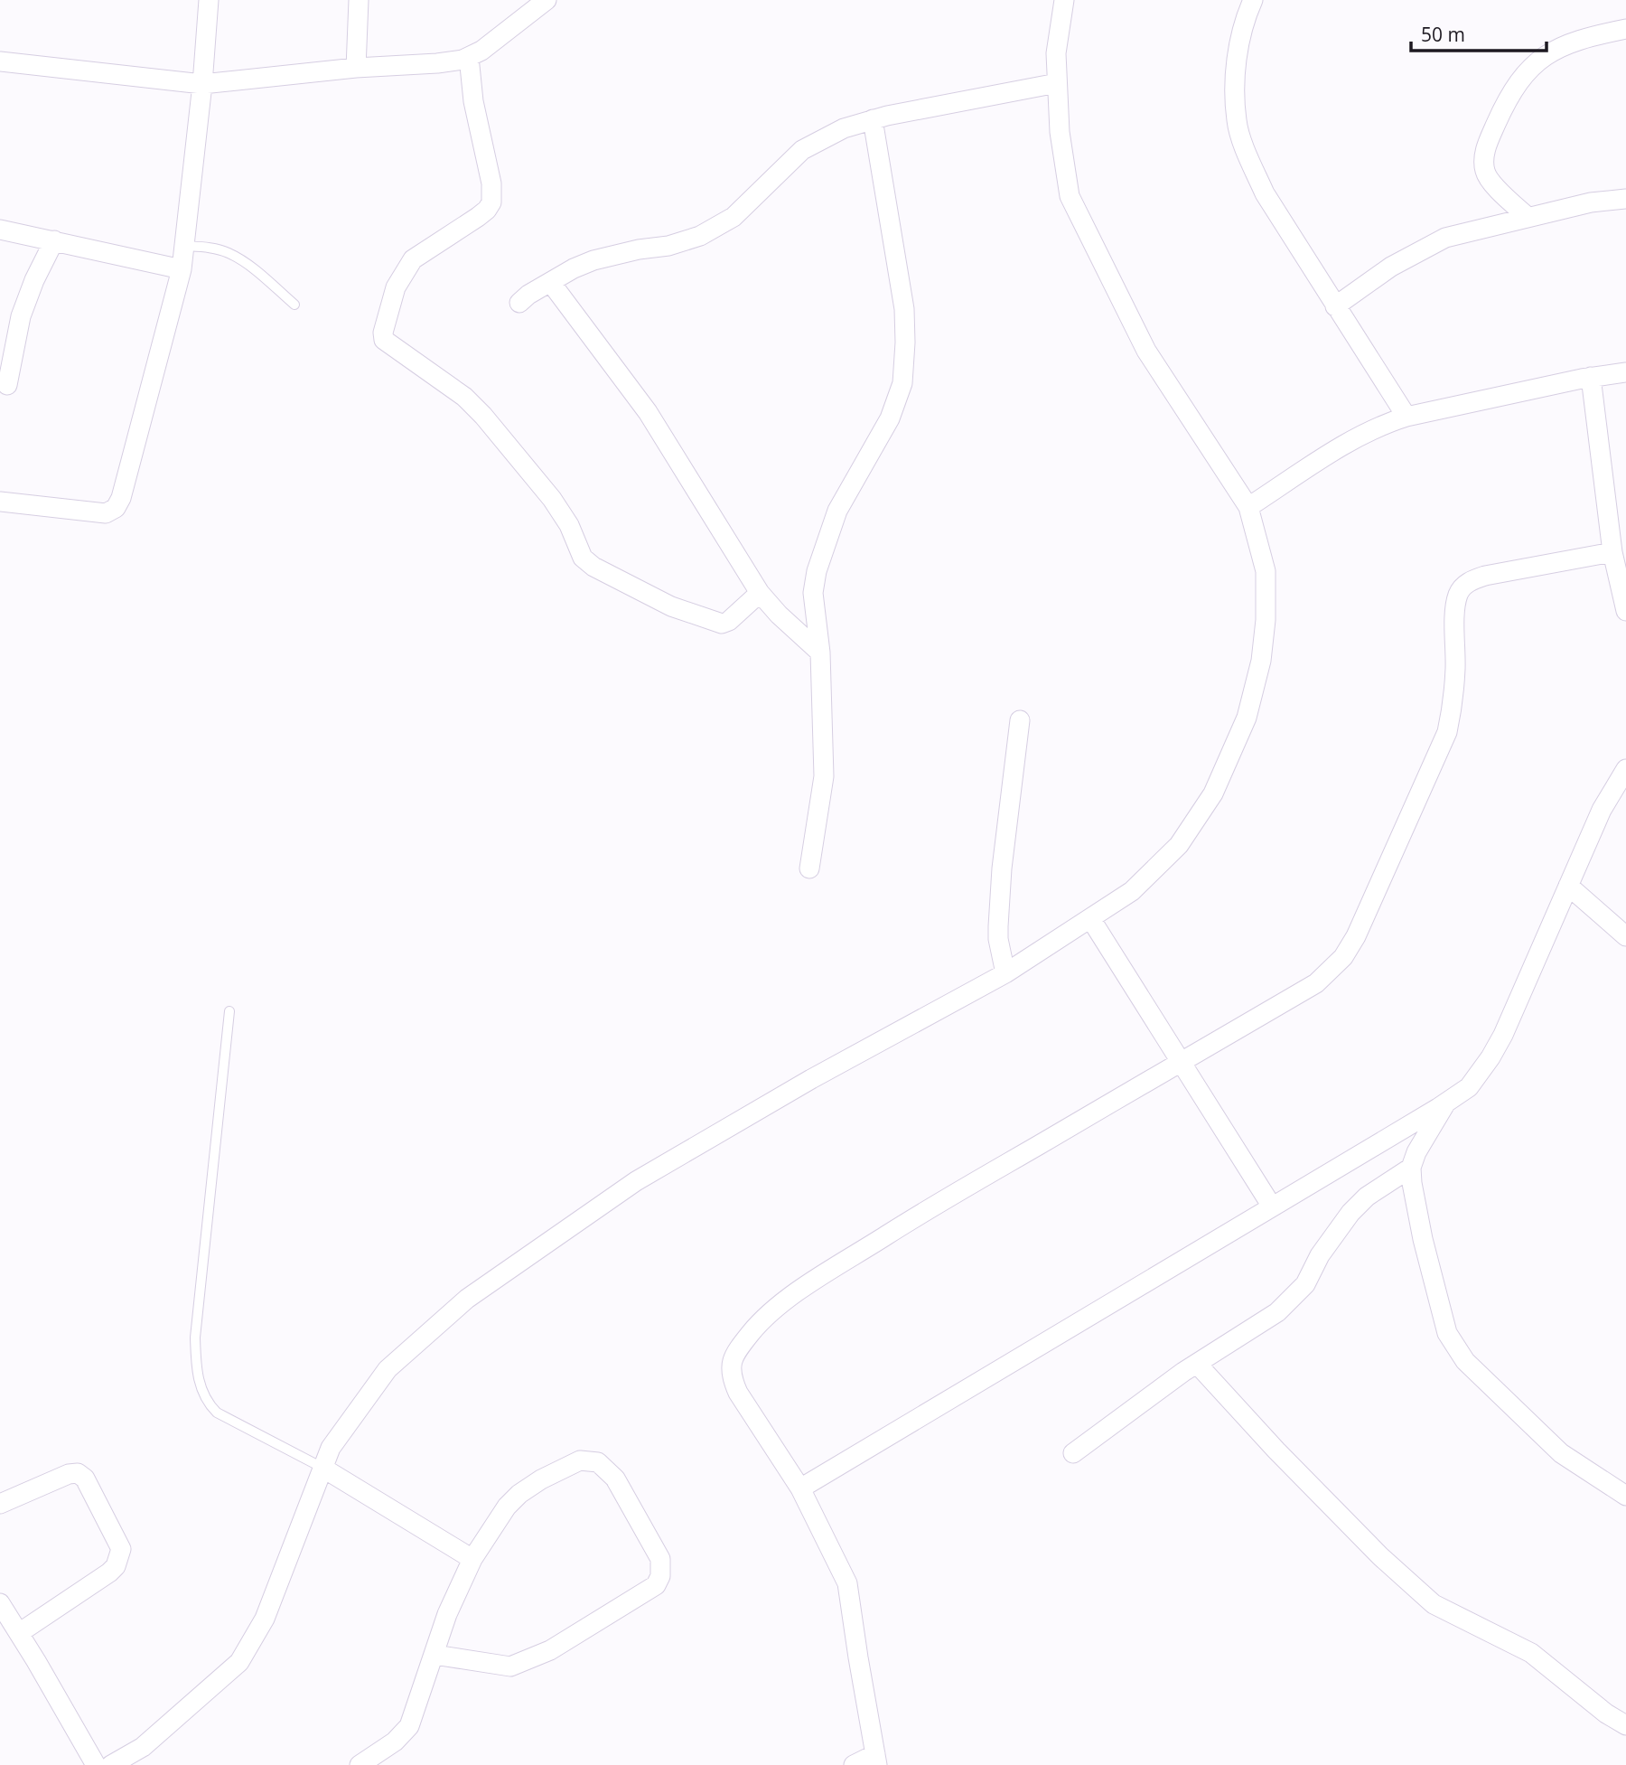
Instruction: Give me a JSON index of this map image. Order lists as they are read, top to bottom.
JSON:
{
  "scale_bar": "50 m"
}
